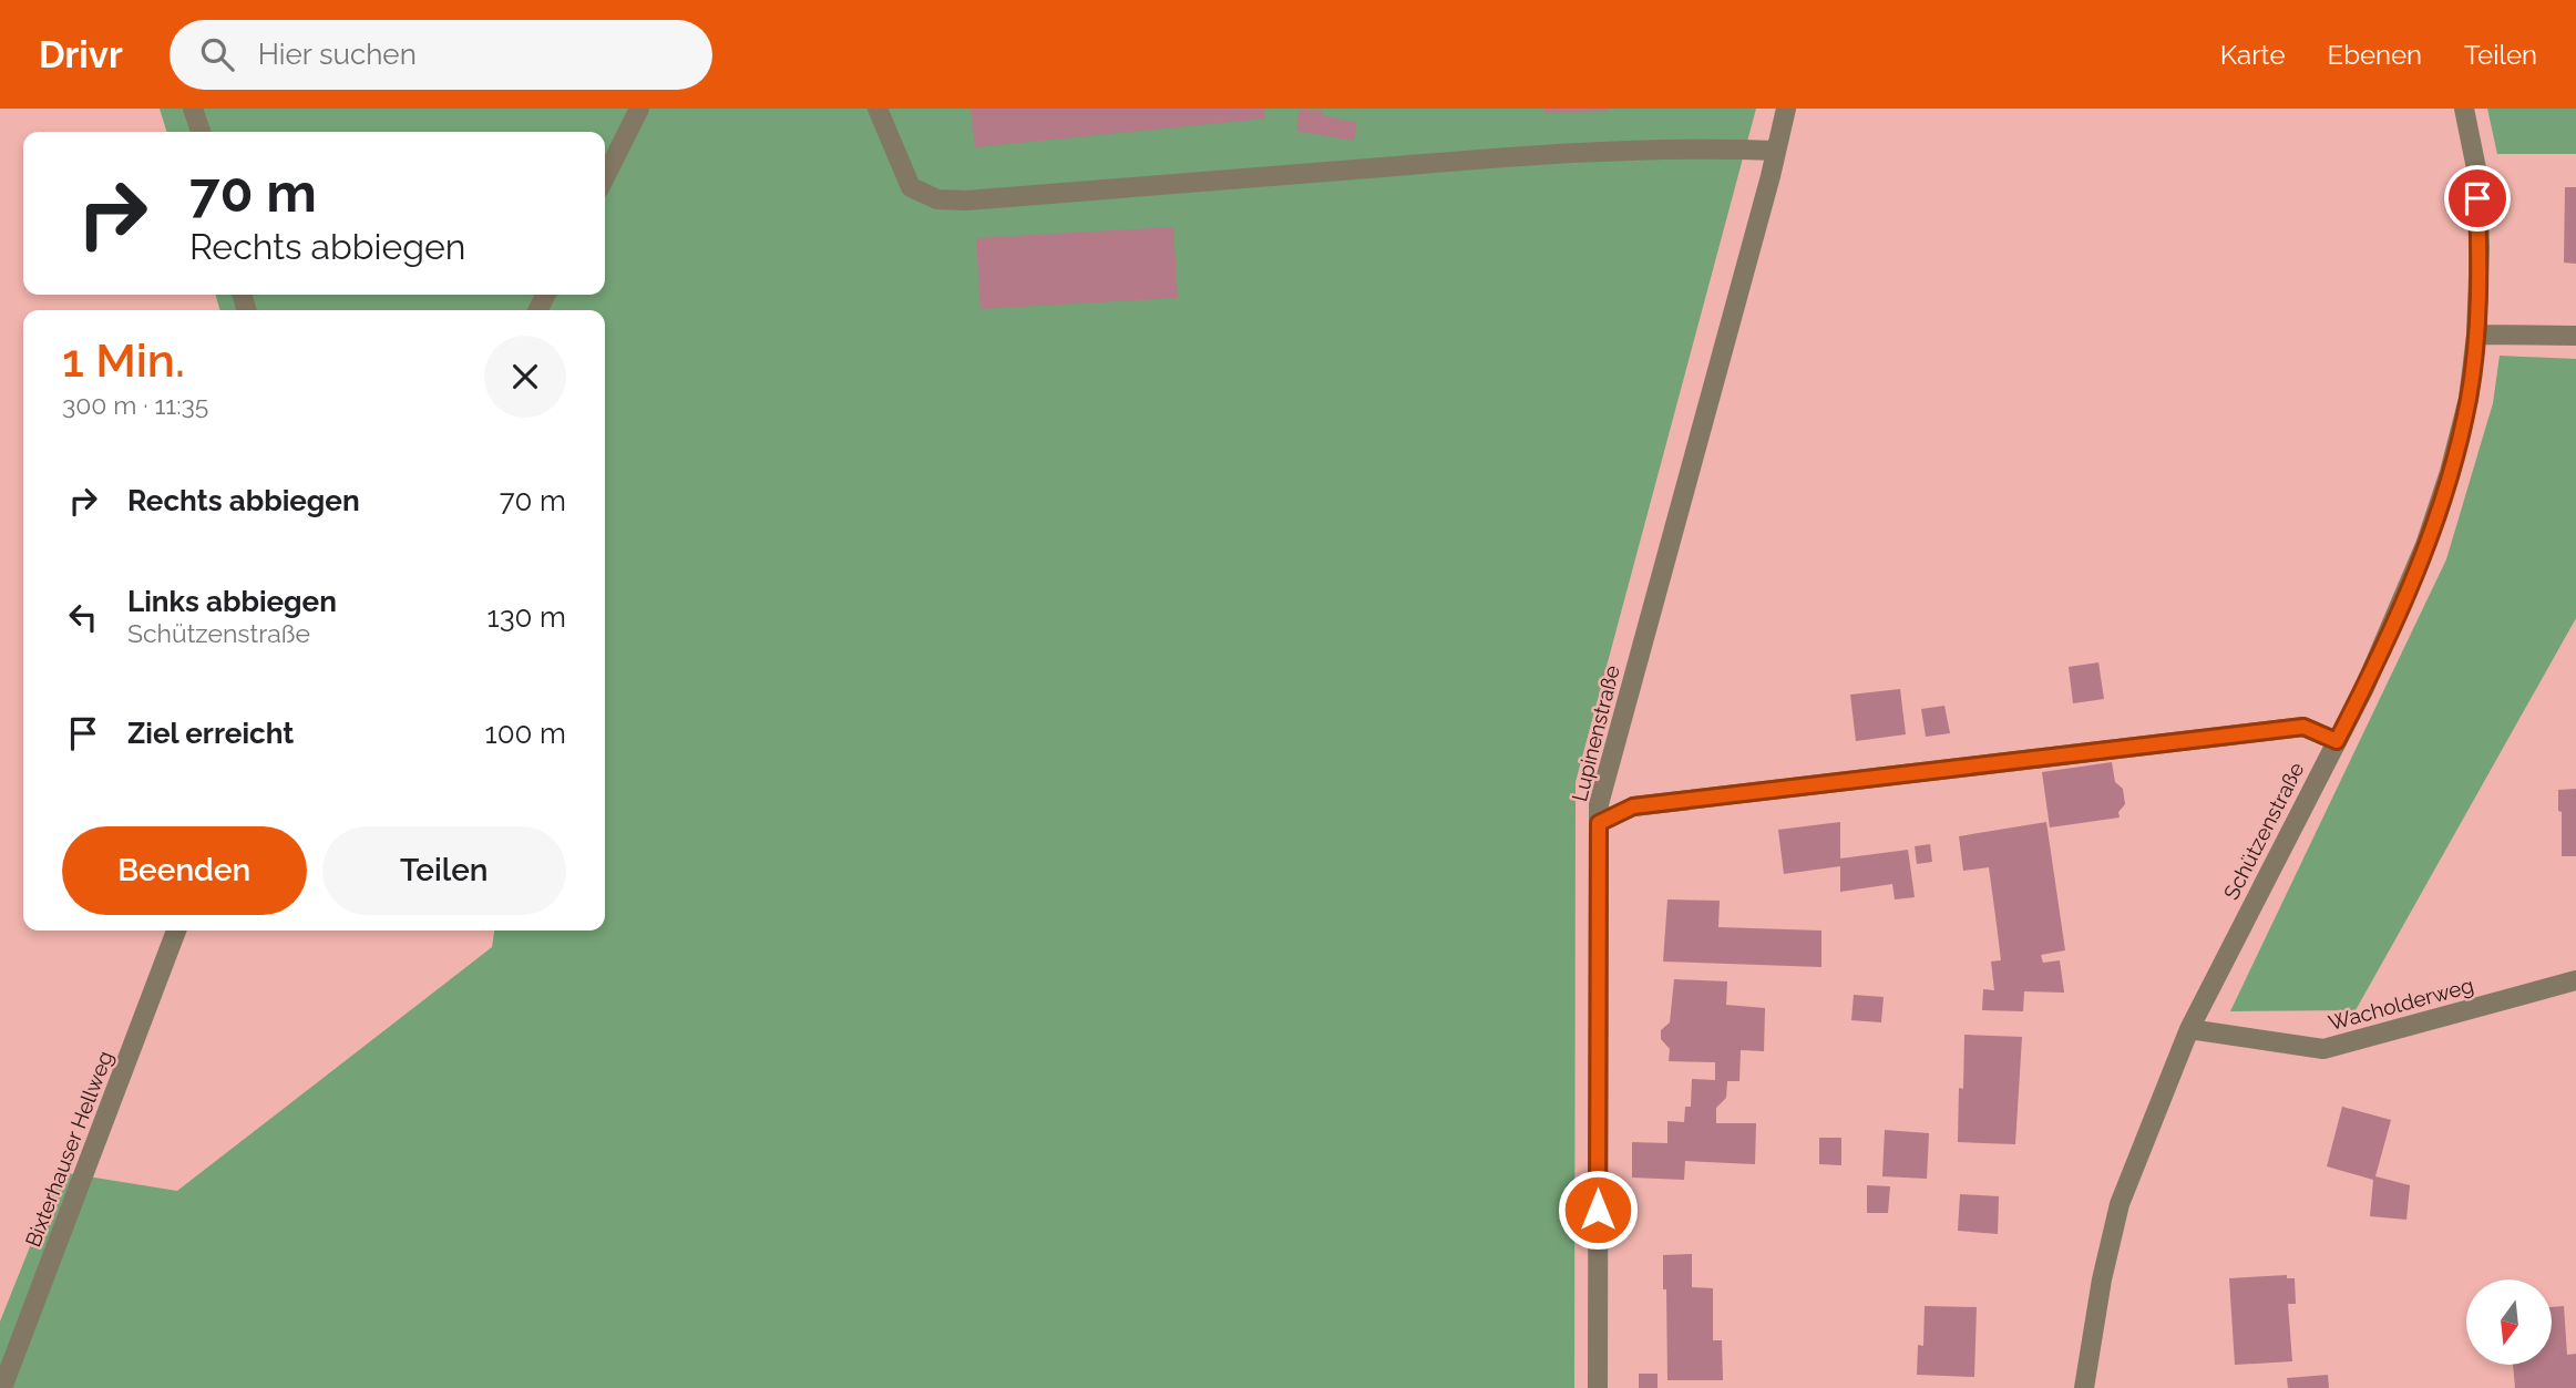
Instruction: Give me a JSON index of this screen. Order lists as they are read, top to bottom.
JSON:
{
  "streets": {
    "street": [
      "Lupinenstraße",
      "Schützenstraße",
      "Wacholderweg",
      "Bixterhauser Hellweg"
    ]
  },
  "crossings": [
    ["Schützenstraße", "Wacholderweg"]
  ],
  "north": "bottom",
  "page": {
    "header": "Drivr",
    "search": "Hier suchen",
    "nav": ["Karte", "Ebenen", "Teilen"],
    "turn": ["70 m", "Rechts abbiegen"],
    "heading": ["1 Min.", "300 m · 11:35"],
    "list": [
      {
        "name": "Rechts abbiegen",
        "value": "70 m"
      },
      {
        "name": "Links abbiegen",
        "note": "Schützenstraße",
        "value": "130 m"
      },
      {
        "name": "Ziel erreicht",
        "value": "100 m"
      }
    ],
    "buttons": ["Beenden", "Teilen"]
  }
}
